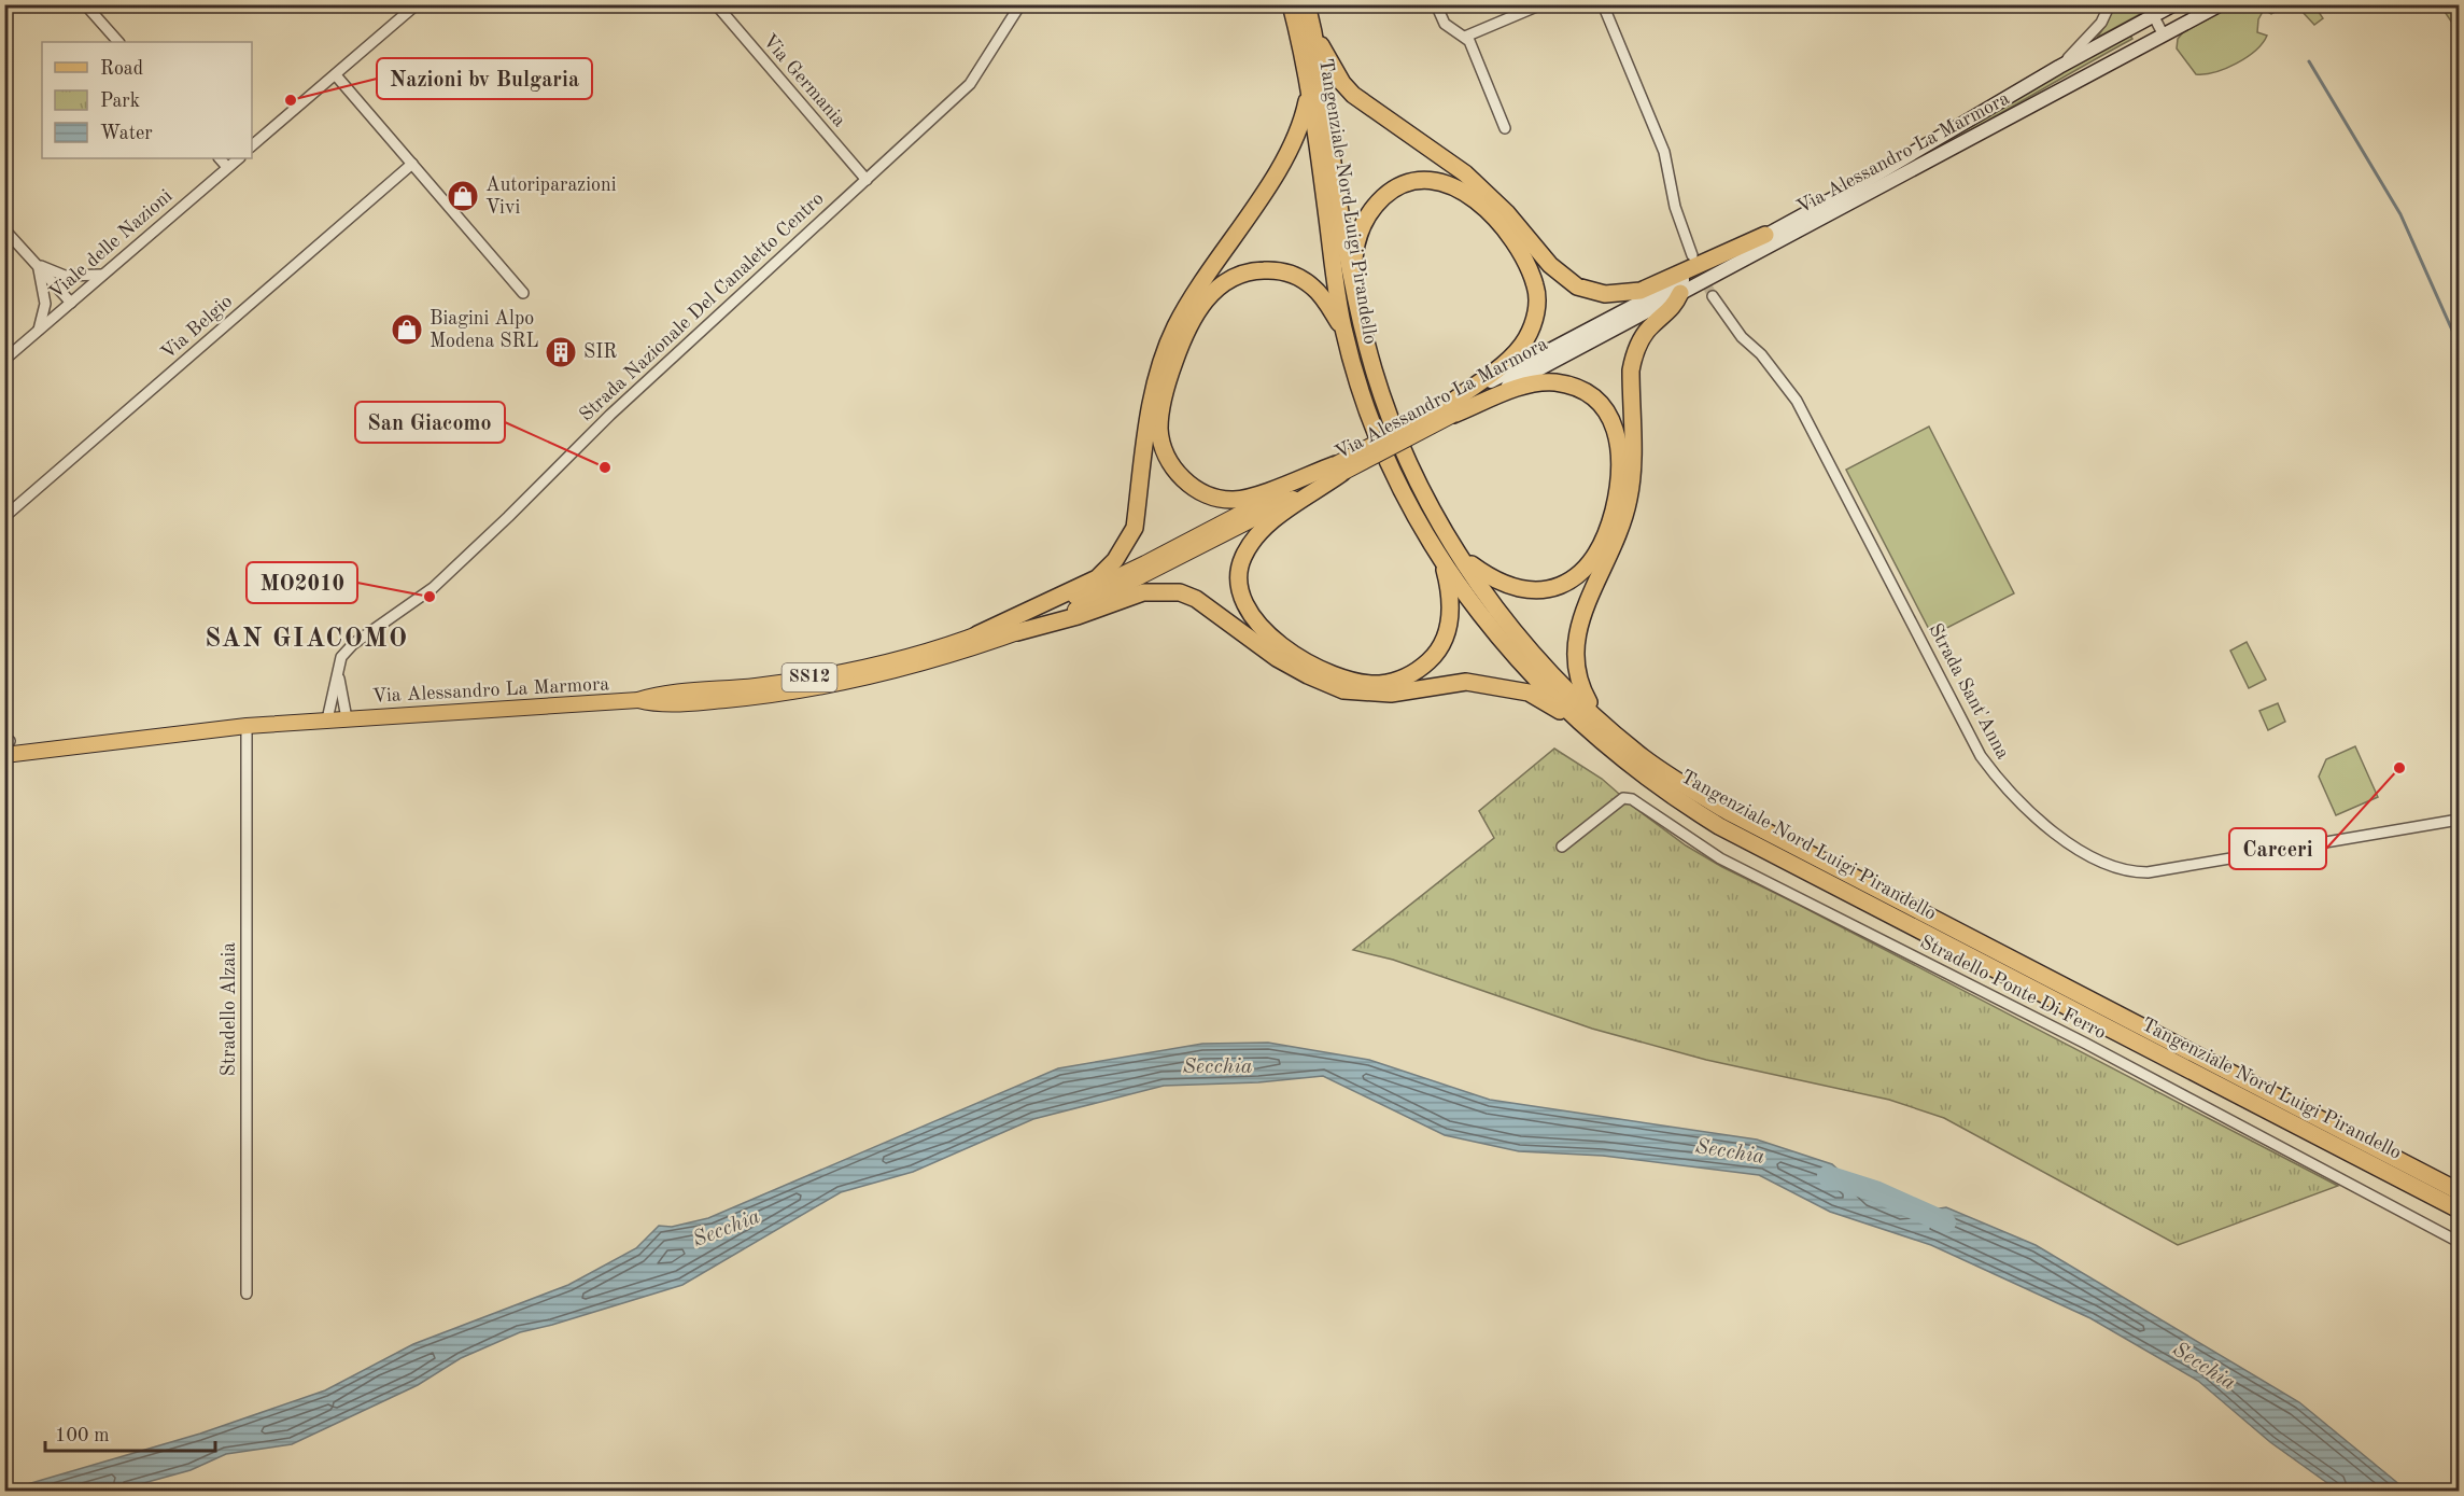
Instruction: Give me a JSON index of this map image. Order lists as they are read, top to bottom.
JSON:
{
  "streets": {
    "highway": ["Tangenziale Nord Luigi Pirandello"],
    "main road": ["Via Alessandro La Marmora", "SS12"],
    "street": [
      "Via Germania",
      "Viale delle Nazioni",
      "Strada Nazionale Del Canaletto Centro",
      "Via Belgio",
      "Strada Sant'Anna",
      "Stradello Ponte Di Ferro",
      "Stradello Alzaia"
    ]
  },
  "crossings": [
    ["Via Germania", "Strada Nazionale Del Canaletto Centro"],
    ["Via Alessandro La Marmora", "Strada Nazionale Del Canaletto Centro"],
    ["Via Alessandro La Marmora", "Stradello Alzaia"]
  ],
  "districts": ["SAN GIACOMO"],
  "water": ["Secchia"],
  "places": {
    "other": [
      "Nazioni bv Bulgaria",
      "San Giacomo",
      "MO2010",
      "Carceri"
    ],
    "shop": ["Autoriparazioni Vivi", "Biagini Alpo Modena SRL"],
    "building": ["SIR"]
  },
  "legend": ["Road", "Park", "Water"],
  "scale_bar": "100 m"
}
